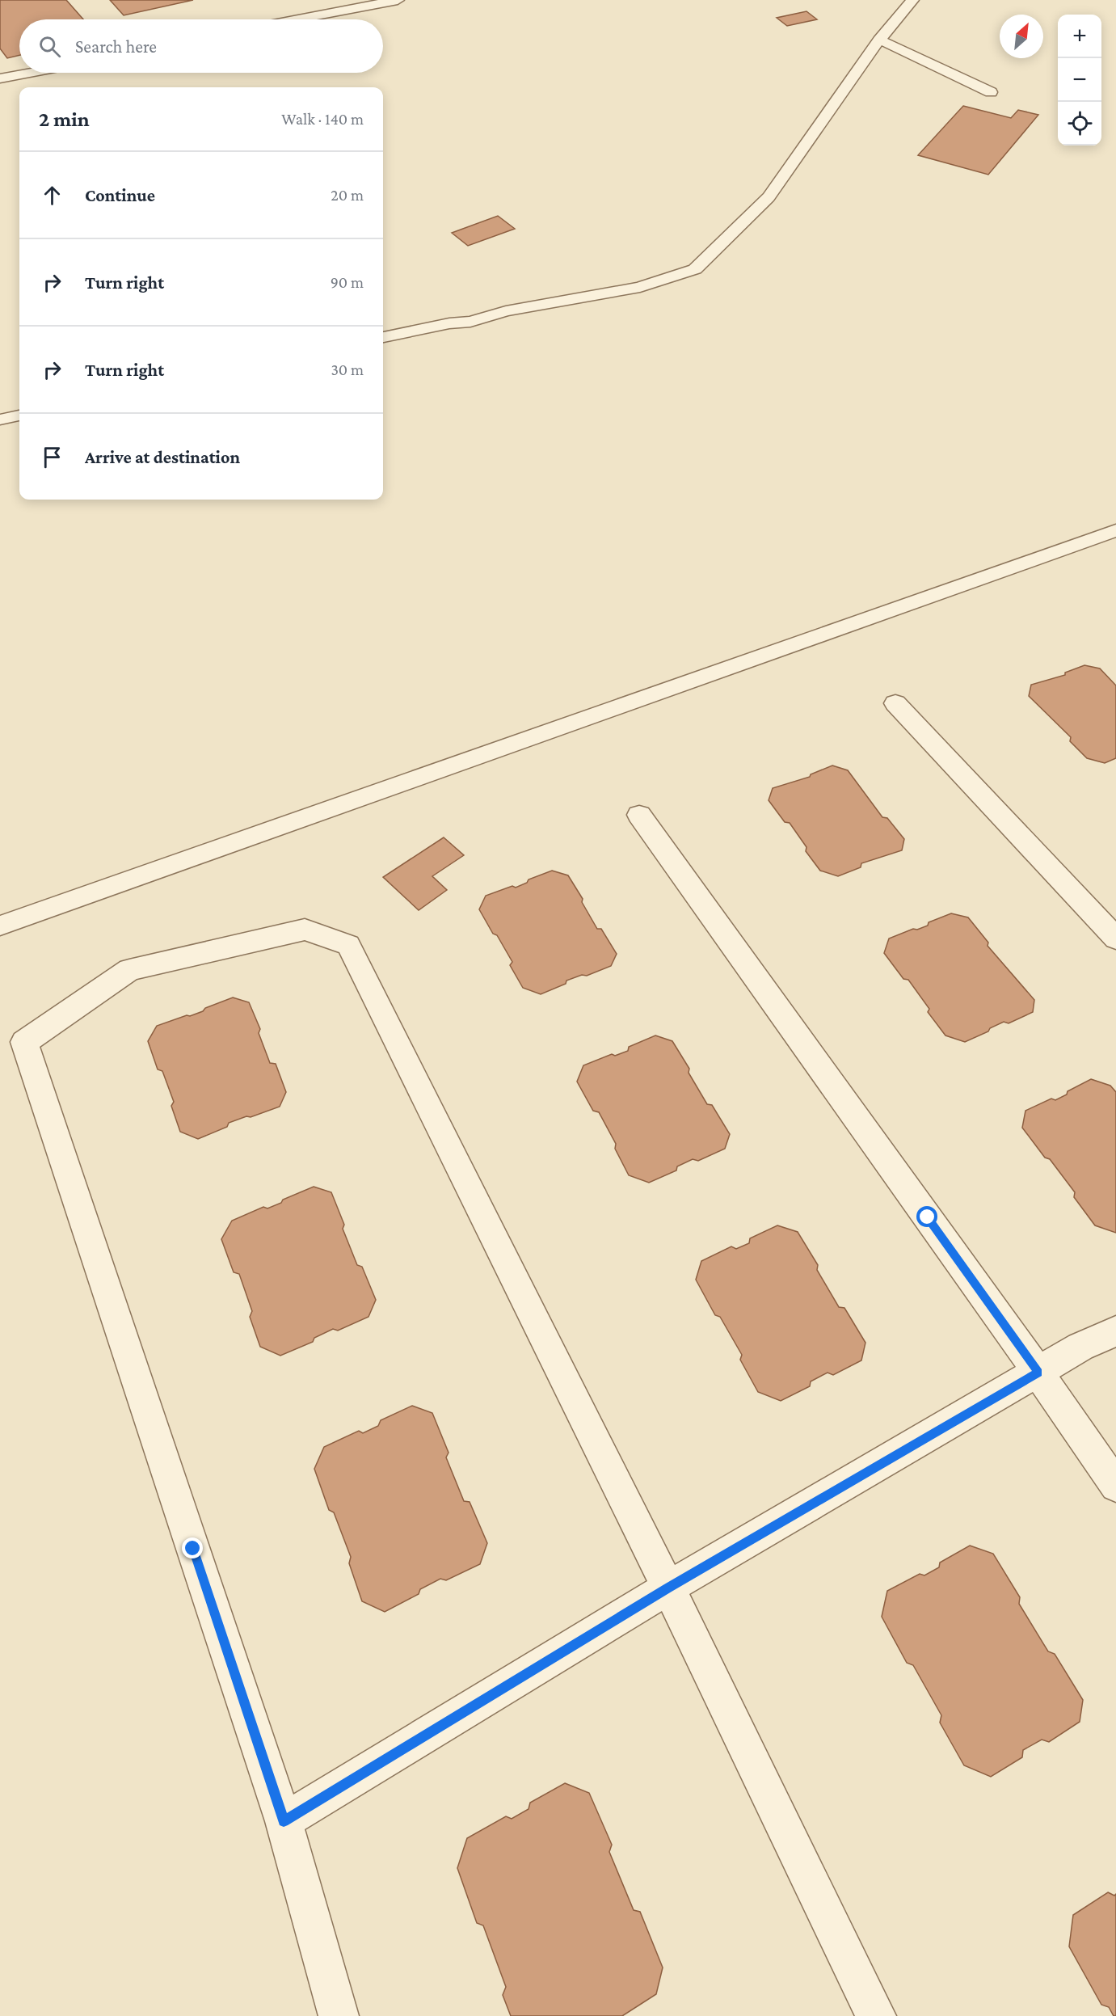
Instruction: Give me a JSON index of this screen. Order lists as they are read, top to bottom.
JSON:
{
  "north": "top right",
  "page": {
    "map_buttons": ["+", "−"],
    "search": "Search here",
    "heading": ["2 min", "Walk · 140 m"],
    "list": [
      ["Continue", "20 m"],
      ["Turn right", "90 m"],
      ["Turn right", "30 m"],
      "Arrive at destination"
    ]
  }
}
